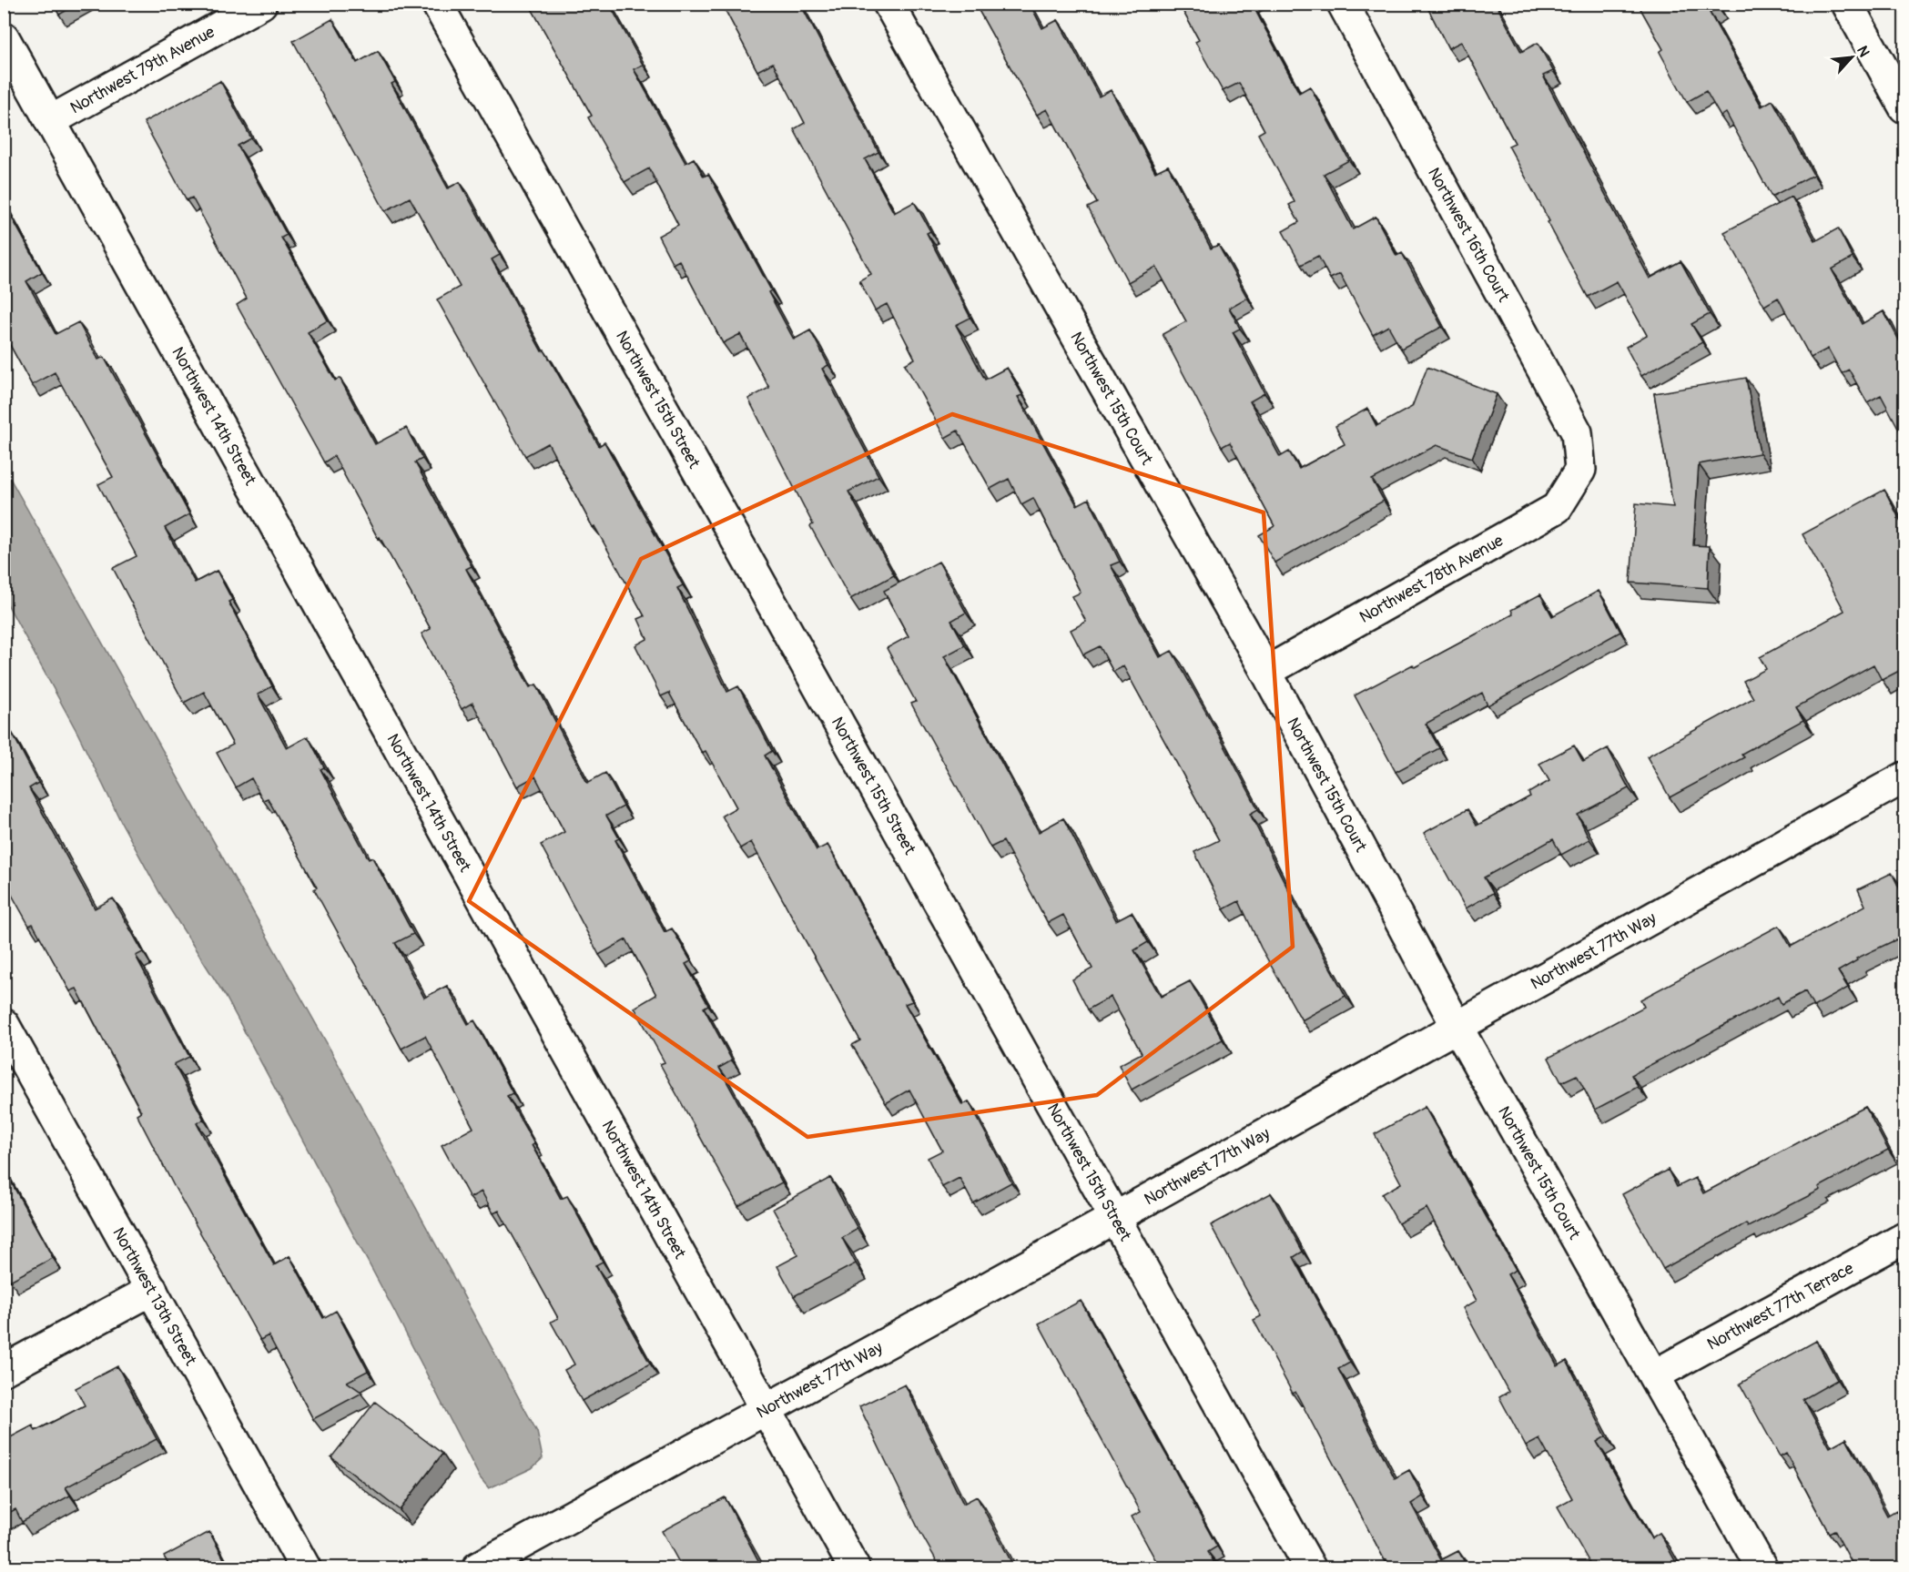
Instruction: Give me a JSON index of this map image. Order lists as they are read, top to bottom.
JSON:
{
  "streets": {
    "street": [
      "Northwest 79th Avenue",
      "Northwest 16th Court",
      "Northwest 15th Court",
      "Northwest 15th Street",
      "Northwest 14th Street",
      "Northwest 78th Avenue",
      "Northwest 77th Way",
      "Northwest 13th Street",
      "Northwest 77th Terrace"
    ]
  },
  "crossings": [
    ["Northwest 79th Avenue", "Northwest 14th Street"],
    ["Northwest 16th Court", "Northwest 78th Avenue"],
    ["Northwest 15th Court", "Northwest 78th Avenue"],
    ["Northwest 15th Court", "Northwest 77th Way"],
    ["Northwest 15th Court", "Northwest 77th Terrace"],
    ["Northwest 15th Street", "Northwest 77th Way"],
    ["Northwest 14th Street", "Northwest 77th Way"]
  ],
  "north": "top right"
}
